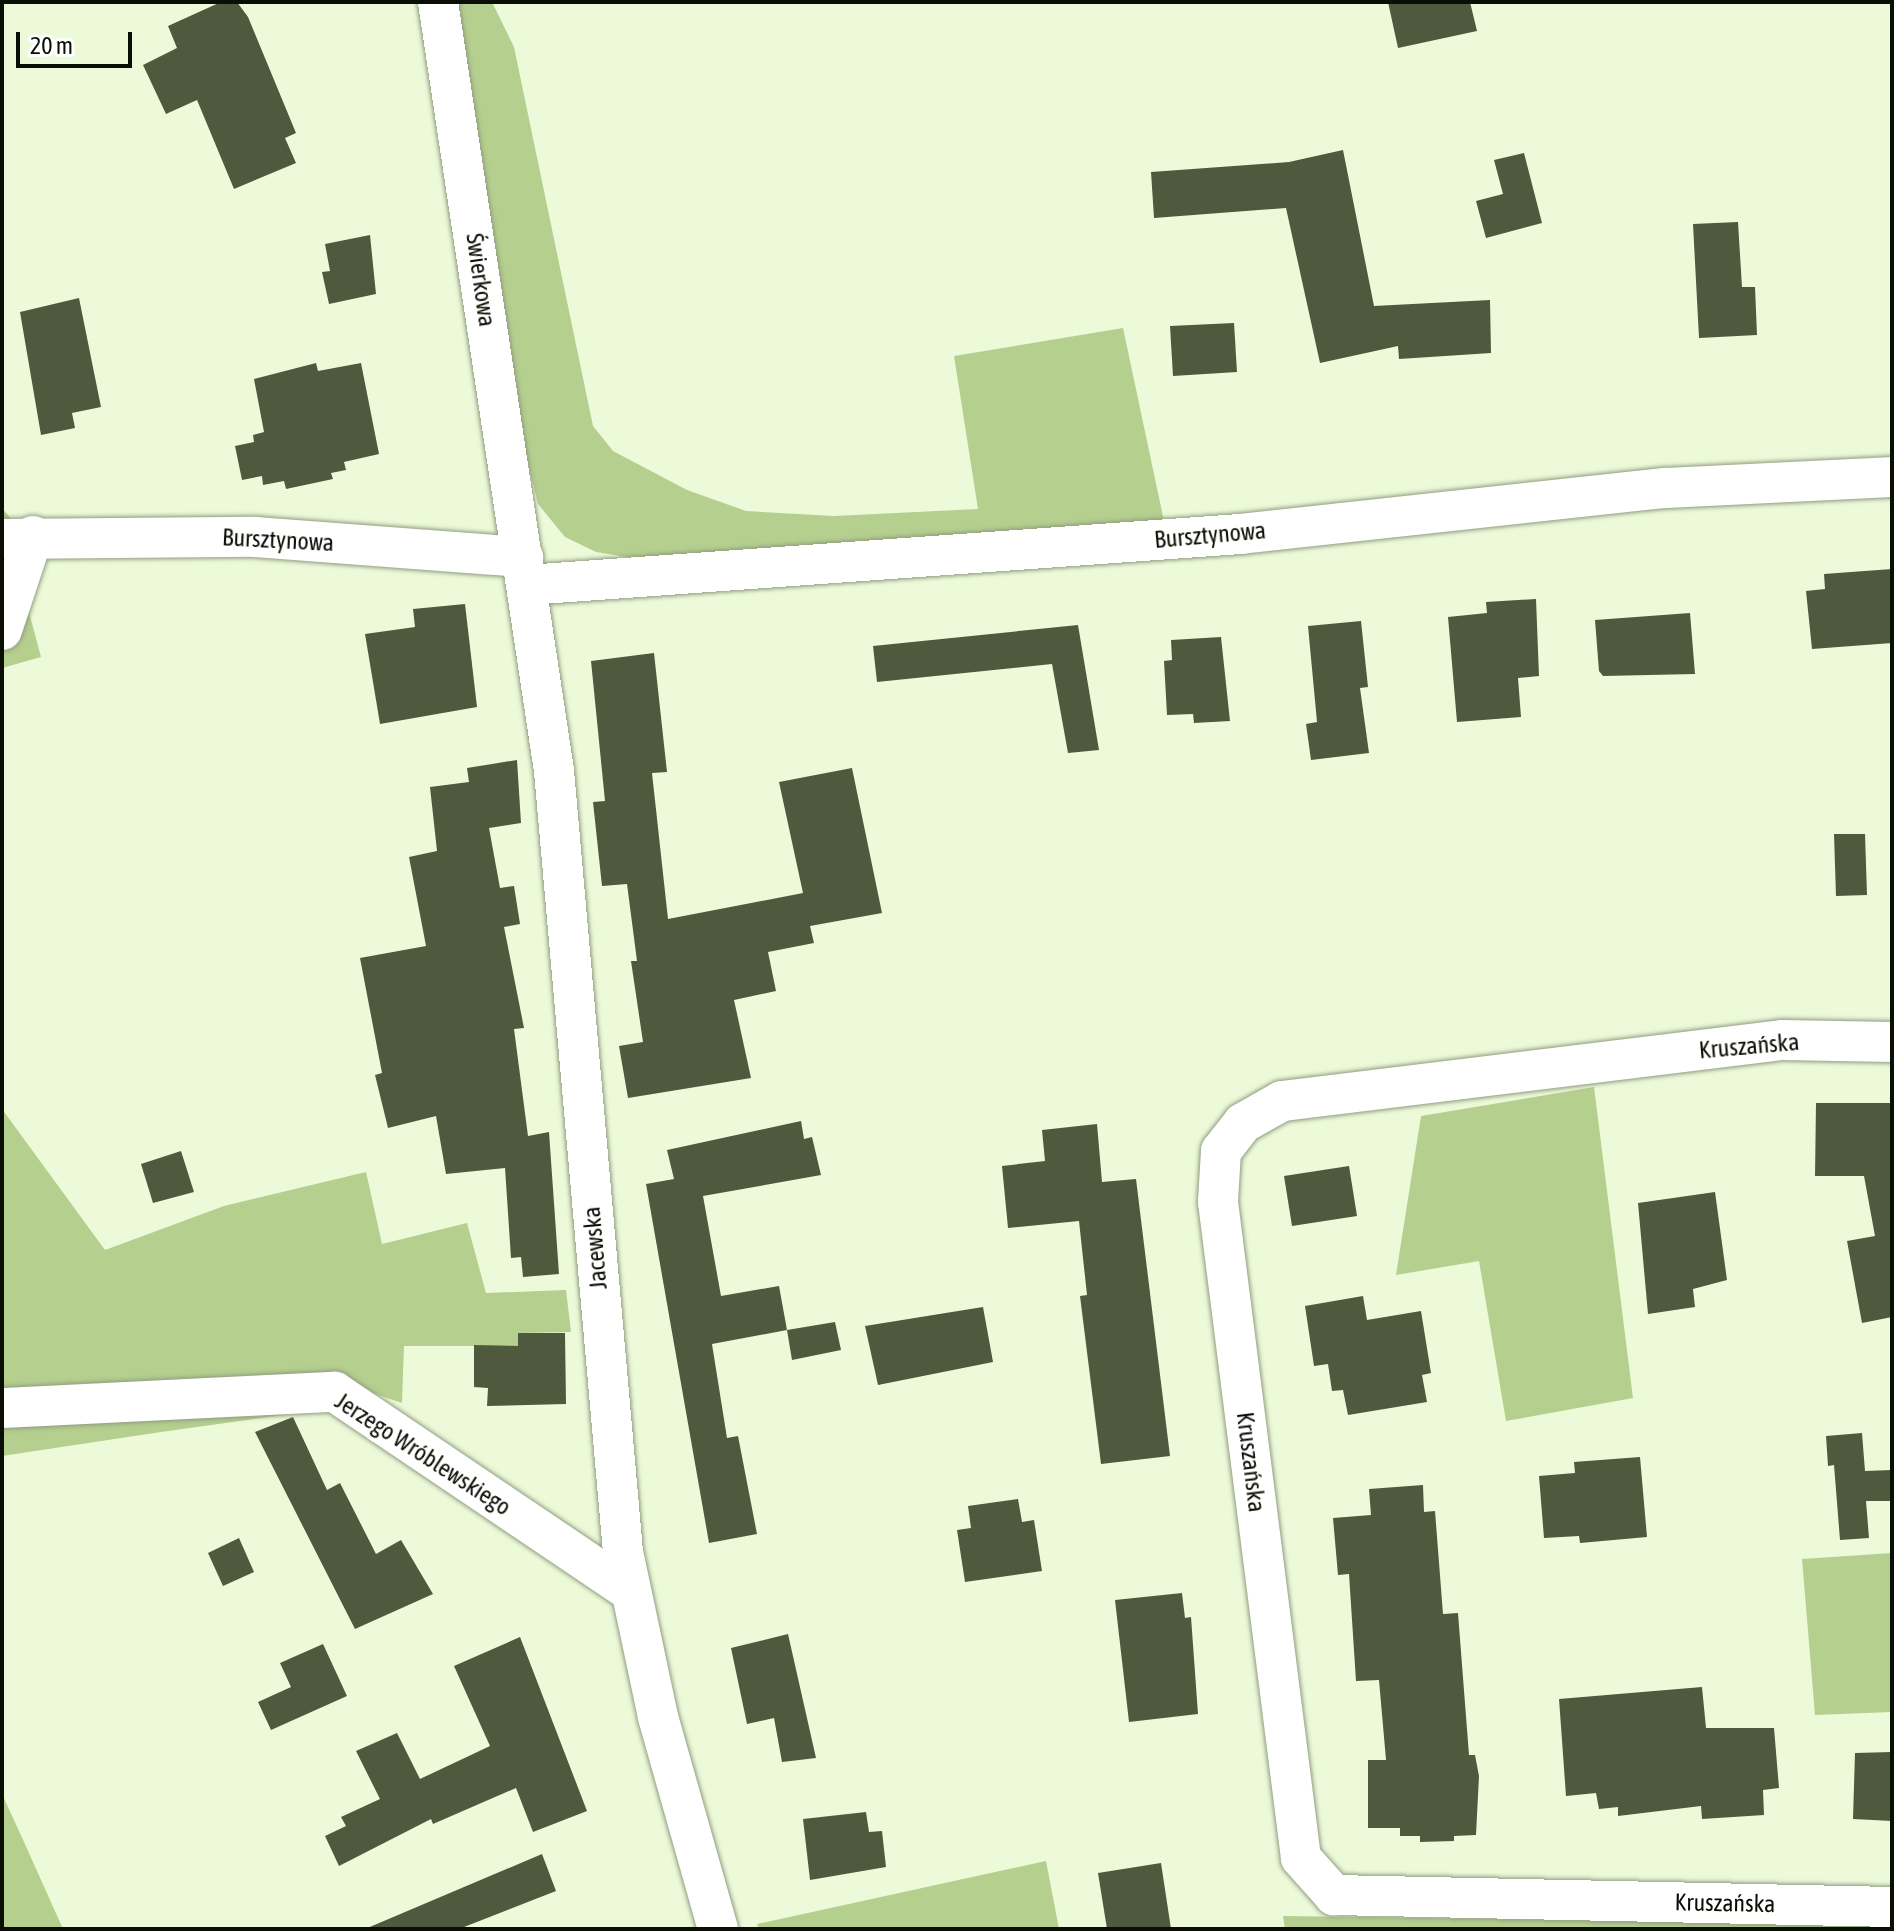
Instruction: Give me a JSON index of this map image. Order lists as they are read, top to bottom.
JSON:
{
  "streets": {
    "street": [
      "Świerkowa",
      "Bursztynowa",
      "Kruszańska",
      "Jacewska",
      "Jerzego Wróblewskiego"
    ]
  },
  "crossings": [
    ["Świerkowa", "Bursztynowa"],
    ["Świerkowa", "Jacewska"],
    ["Bursztynowa", "Jacewska"],
    ["Jacewska", "Jerzego Wróblewskiego"]
  ],
  "scale_bar": "20 m"
}
